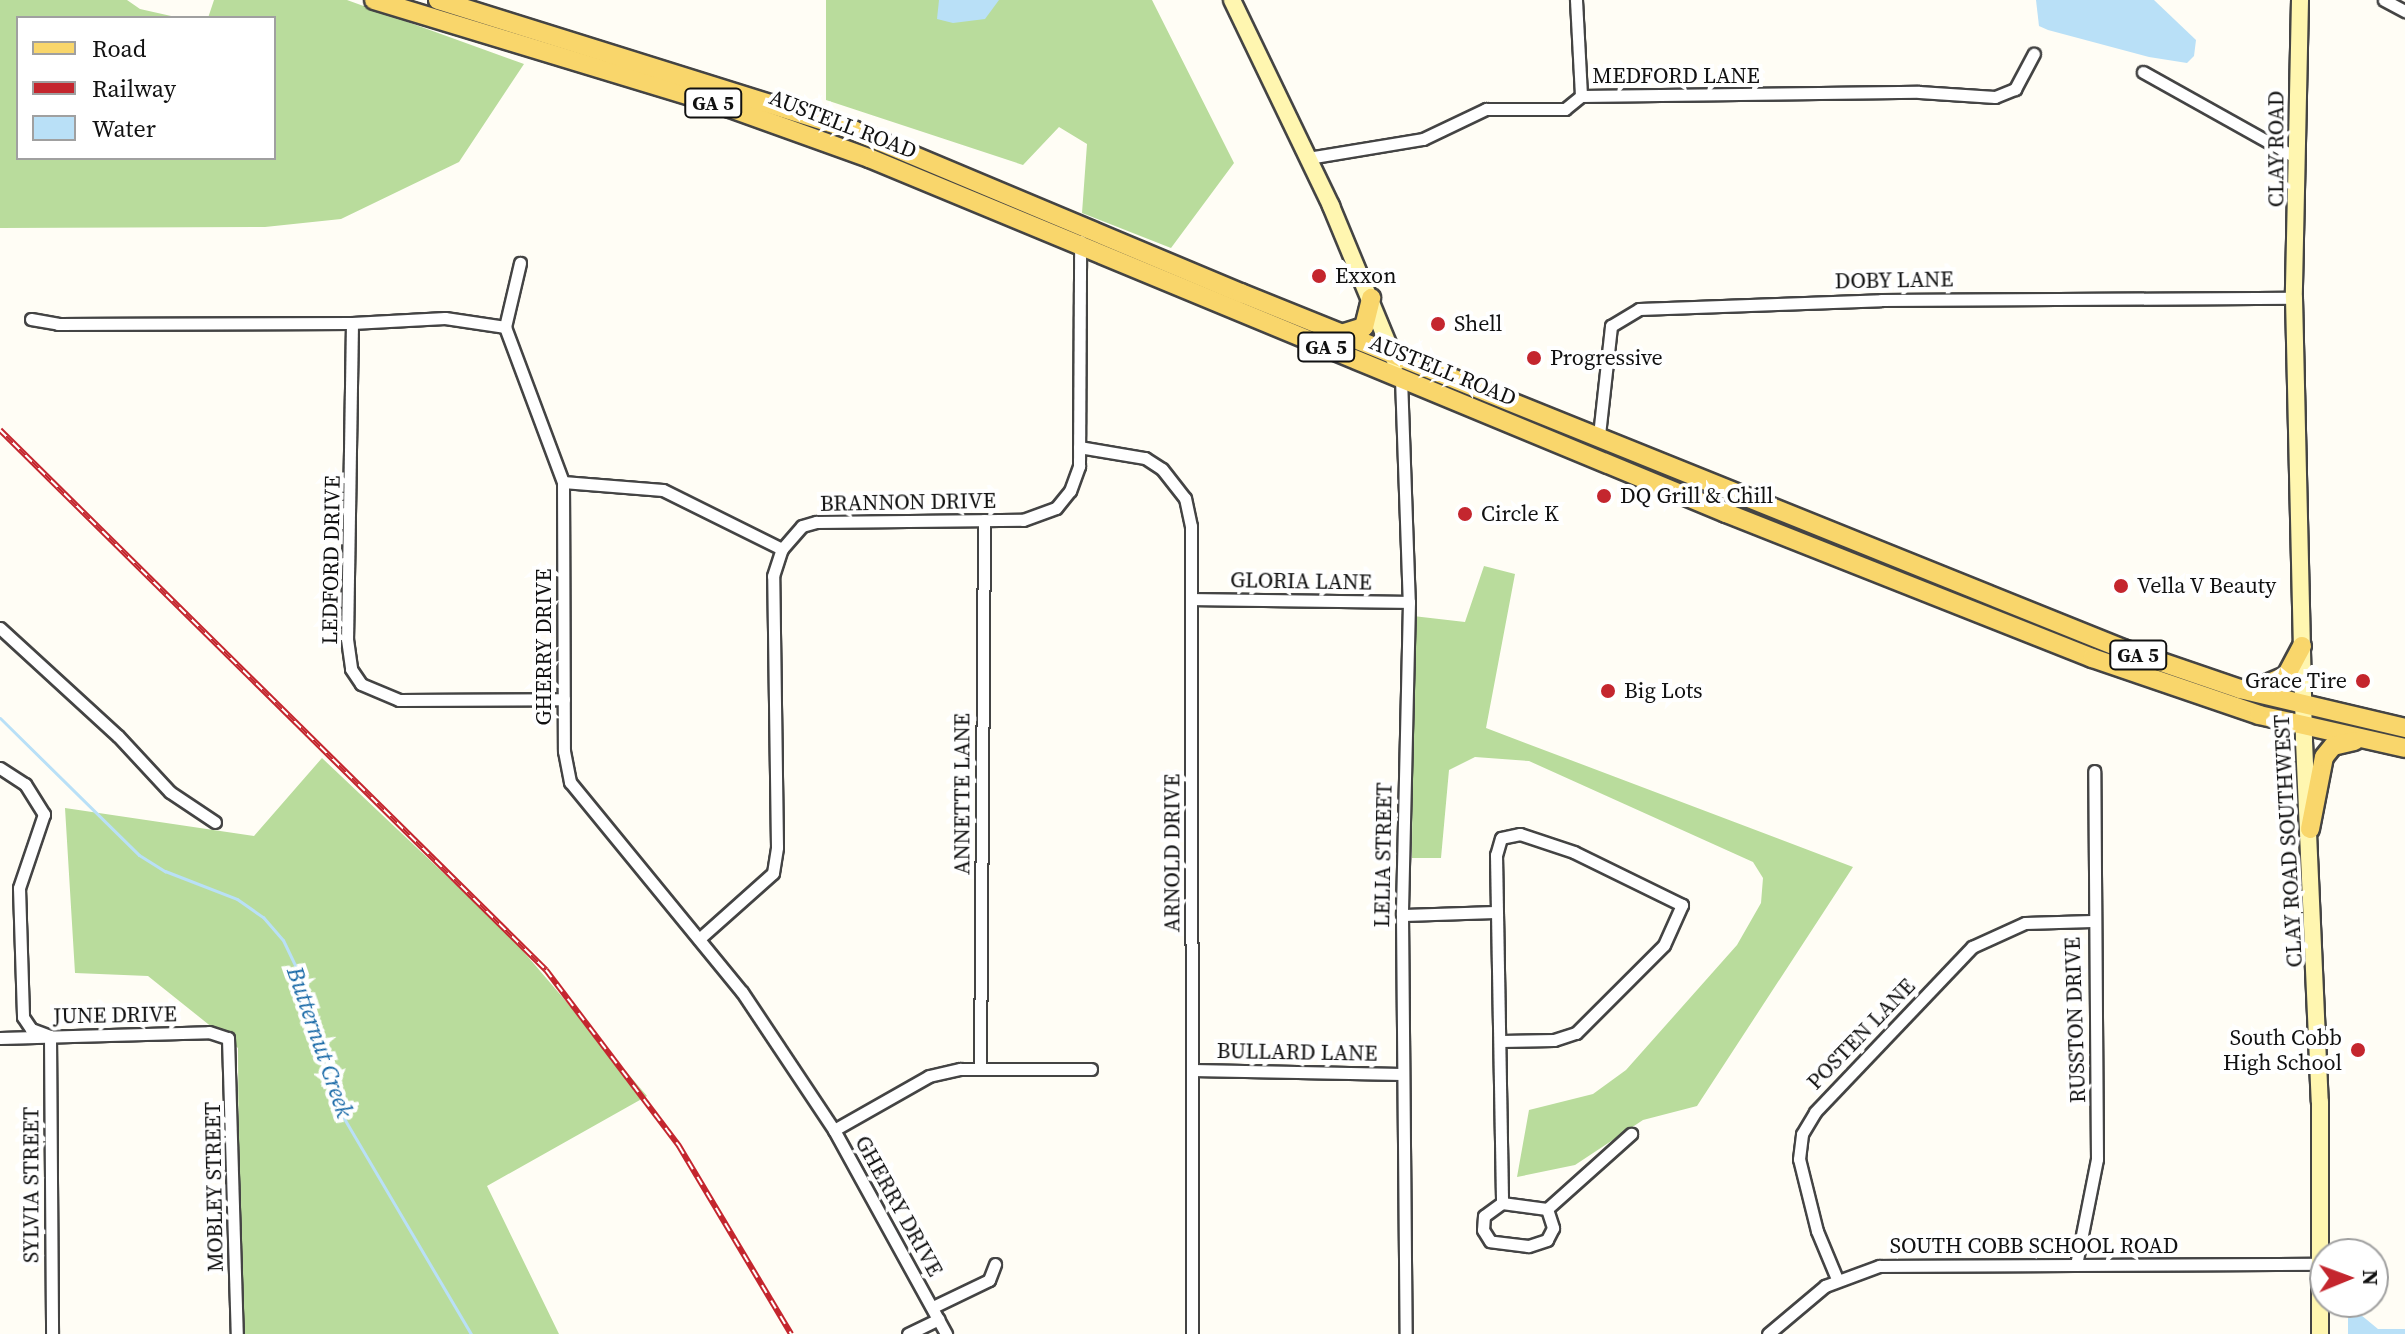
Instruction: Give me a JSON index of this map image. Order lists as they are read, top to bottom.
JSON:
{
  "streets": {
    "main road": ["GA 5", "AUSTELL ROAD"],
    "street": [
      "MEDFORD LANE",
      "CLAY ROAD",
      "DOBY LANE",
      "BRANNON DRIVE",
      "LEDFORD DRIVE",
      "GLORIA LANE",
      "GHERRY DRIVE",
      "ANNETTE LANE",
      "CLAY ROAD SOUTHWEST",
      "ARNOLD DRIVE",
      "LELIA STREET",
      "JUNE DRIVE",
      "RUSSTON DRIVE",
      "POSTEN LANE",
      "BULLARD LANE",
      "SYLVIA STREET",
      "MOBLEY STREET",
      "SOUTH COBB SCHOOL ROAD"
    ]
  },
  "crossings": [
    ["AUSTELL ROAD", "DOBY LANE"],
    ["AUSTELL ROAD", "BRANNON DRIVE"],
    ["AUSTELL ROAD", "CLAY ROAD SOUTHWEST"],
    ["AUSTELL ROAD", "LELIA STREET"],
    ["CLAY ROAD", "DOBY LANE"],
    ["CLAY ROAD", "CLAY ROAD SOUTHWEST"],
    ["DOBY LANE", "CLAY ROAD SOUTHWEST"],
    ["BRANNON DRIVE", "ANNETTE LANE"],
    ["BRANNON DRIVE", "ARNOLD DRIVE"],
    ["LEDFORD DRIVE", "GHERRY DRIVE"],
    ["GLORIA LANE", "ARNOLD DRIVE"],
    ["GLORIA LANE", "LELIA STREET"],
    ["ARNOLD DRIVE", "BULLARD LANE"],
    ["LELIA STREET", "BULLARD LANE"],
    ["JUNE DRIVE", "SYLVIA STREET"],
    ["JUNE DRIVE", "MOBLEY STREET"],
    ["RUSSTON DRIVE", "POSTEN LANE"],
    ["RUSSTON DRIVE", "SOUTH COBB SCHOOL ROAD"],
    ["POSTEN LANE", "SOUTH COBB SCHOOL ROAD"]
  ],
  "water": ["Butternut Creek"],
  "places": [
    "Exxon",
    "Shell",
    "Progressive",
    "DQ Grill & Chill",
    "Circle K",
    "Vella V Beauty",
    "Grace Tire",
    "Big Lots",
    "South Cobb High School"
  ],
  "legend": ["Road", "Railway", "Water"],
  "north": "right"
}
